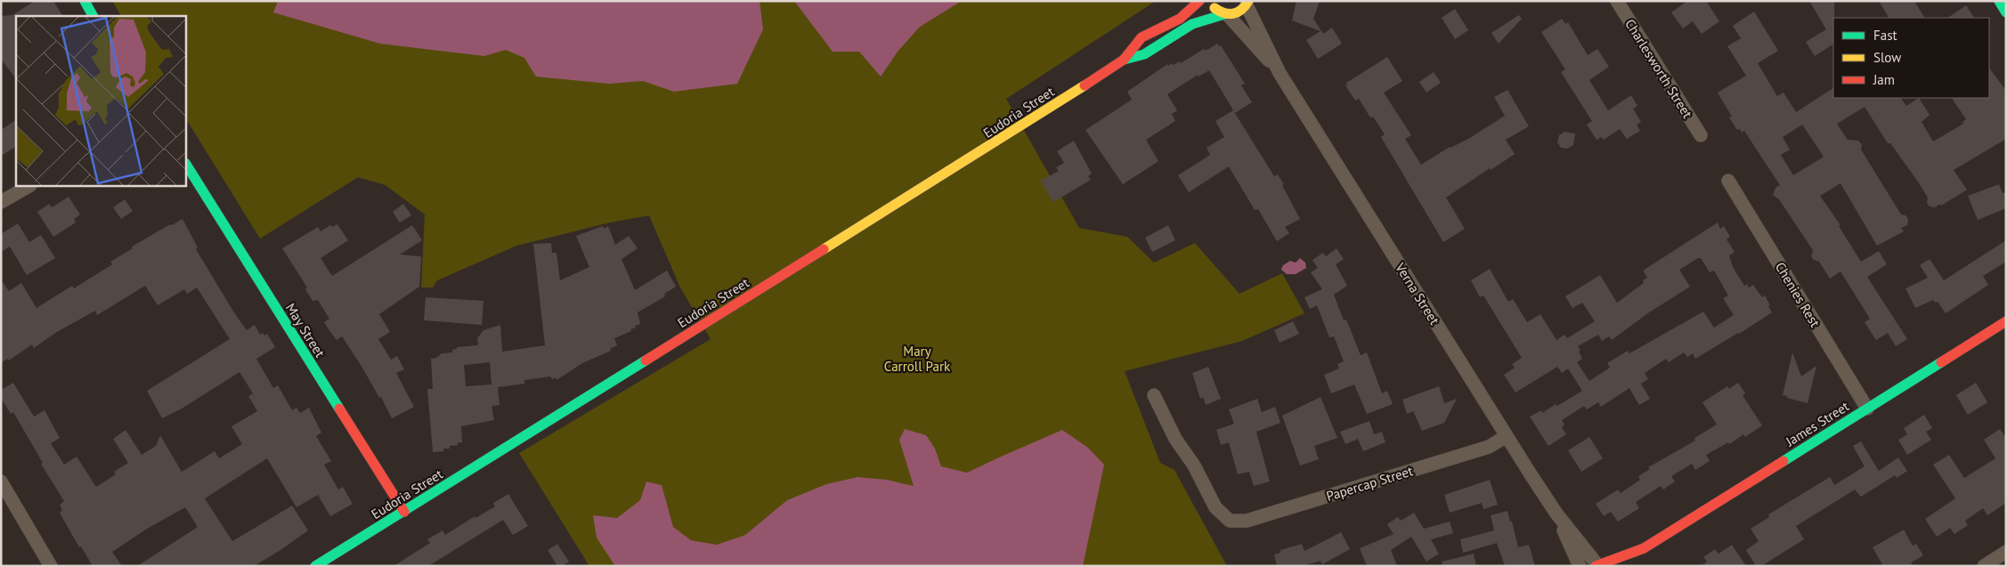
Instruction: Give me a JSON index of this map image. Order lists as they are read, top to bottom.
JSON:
{
  "streets": {
    "street": [
      "Charlesworth Street",
      "Eudoria Street",
      "Verna Street",
      "Chenies Rest",
      "May Street",
      "James Street",
      "Papercap Street"
    ]
  },
  "crossings": [
    ["Eudoria Street", "Verna Street"],
    ["Eudoria Street", "May Street"],
    ["Verna Street", "James Street"],
    ["Verna Street", "Papercap Street"],
    ["Chenies Rest", "James Street"]
  ],
  "parks": ["Mary Carroll Park"],
  "legend": ["Fast", "Slow", "Jam"]
}
